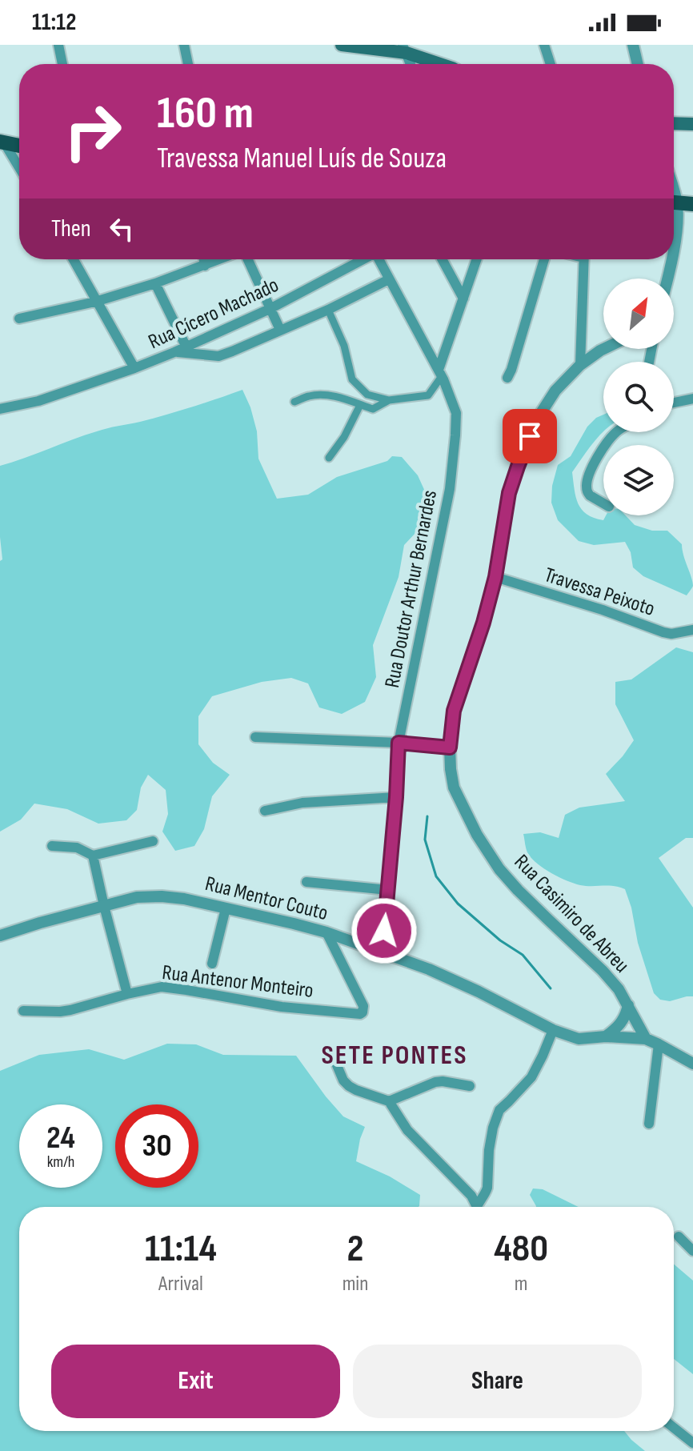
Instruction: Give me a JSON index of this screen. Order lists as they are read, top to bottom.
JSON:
{
  "streets": {
    "street": [
      "Rua Cícero Machado",
      "Rua Doutor Arthur Bernardes",
      "Travessa Peixoto",
      "Rua Mentor Couto",
      "Rua Casimiro de Abreu",
      "Rua Antenor Monteiro"
    ]
  },
  "crossings": [
    ["Rua Doutor Arthur Bernardes", "Rua Mentor Couto"],
    ["Travessa Peixoto", "Rua Casimiro de Abreu"],
    ["Rua Mentor Couto", "Rua Casimiro de Abreu"],
    ["Rua Mentor Couto", "Rua Antenor Monteiro"]
  ],
  "districts": ["SETE PONTES"],
  "north": "top right",
  "page": {
    "status": "11:12",
    "turn": ["160 m", "Travessa Manuel Luís de Souza"],
    "then": "Then",
    "speed": "24 km/h",
    "limit": "30",
    "eta": [
      "11:14",
      "Arrival",
      "2",
      "min",
      "480",
      "m"
    ],
    "buttons": ["Exit", "Share"]
  }
}
